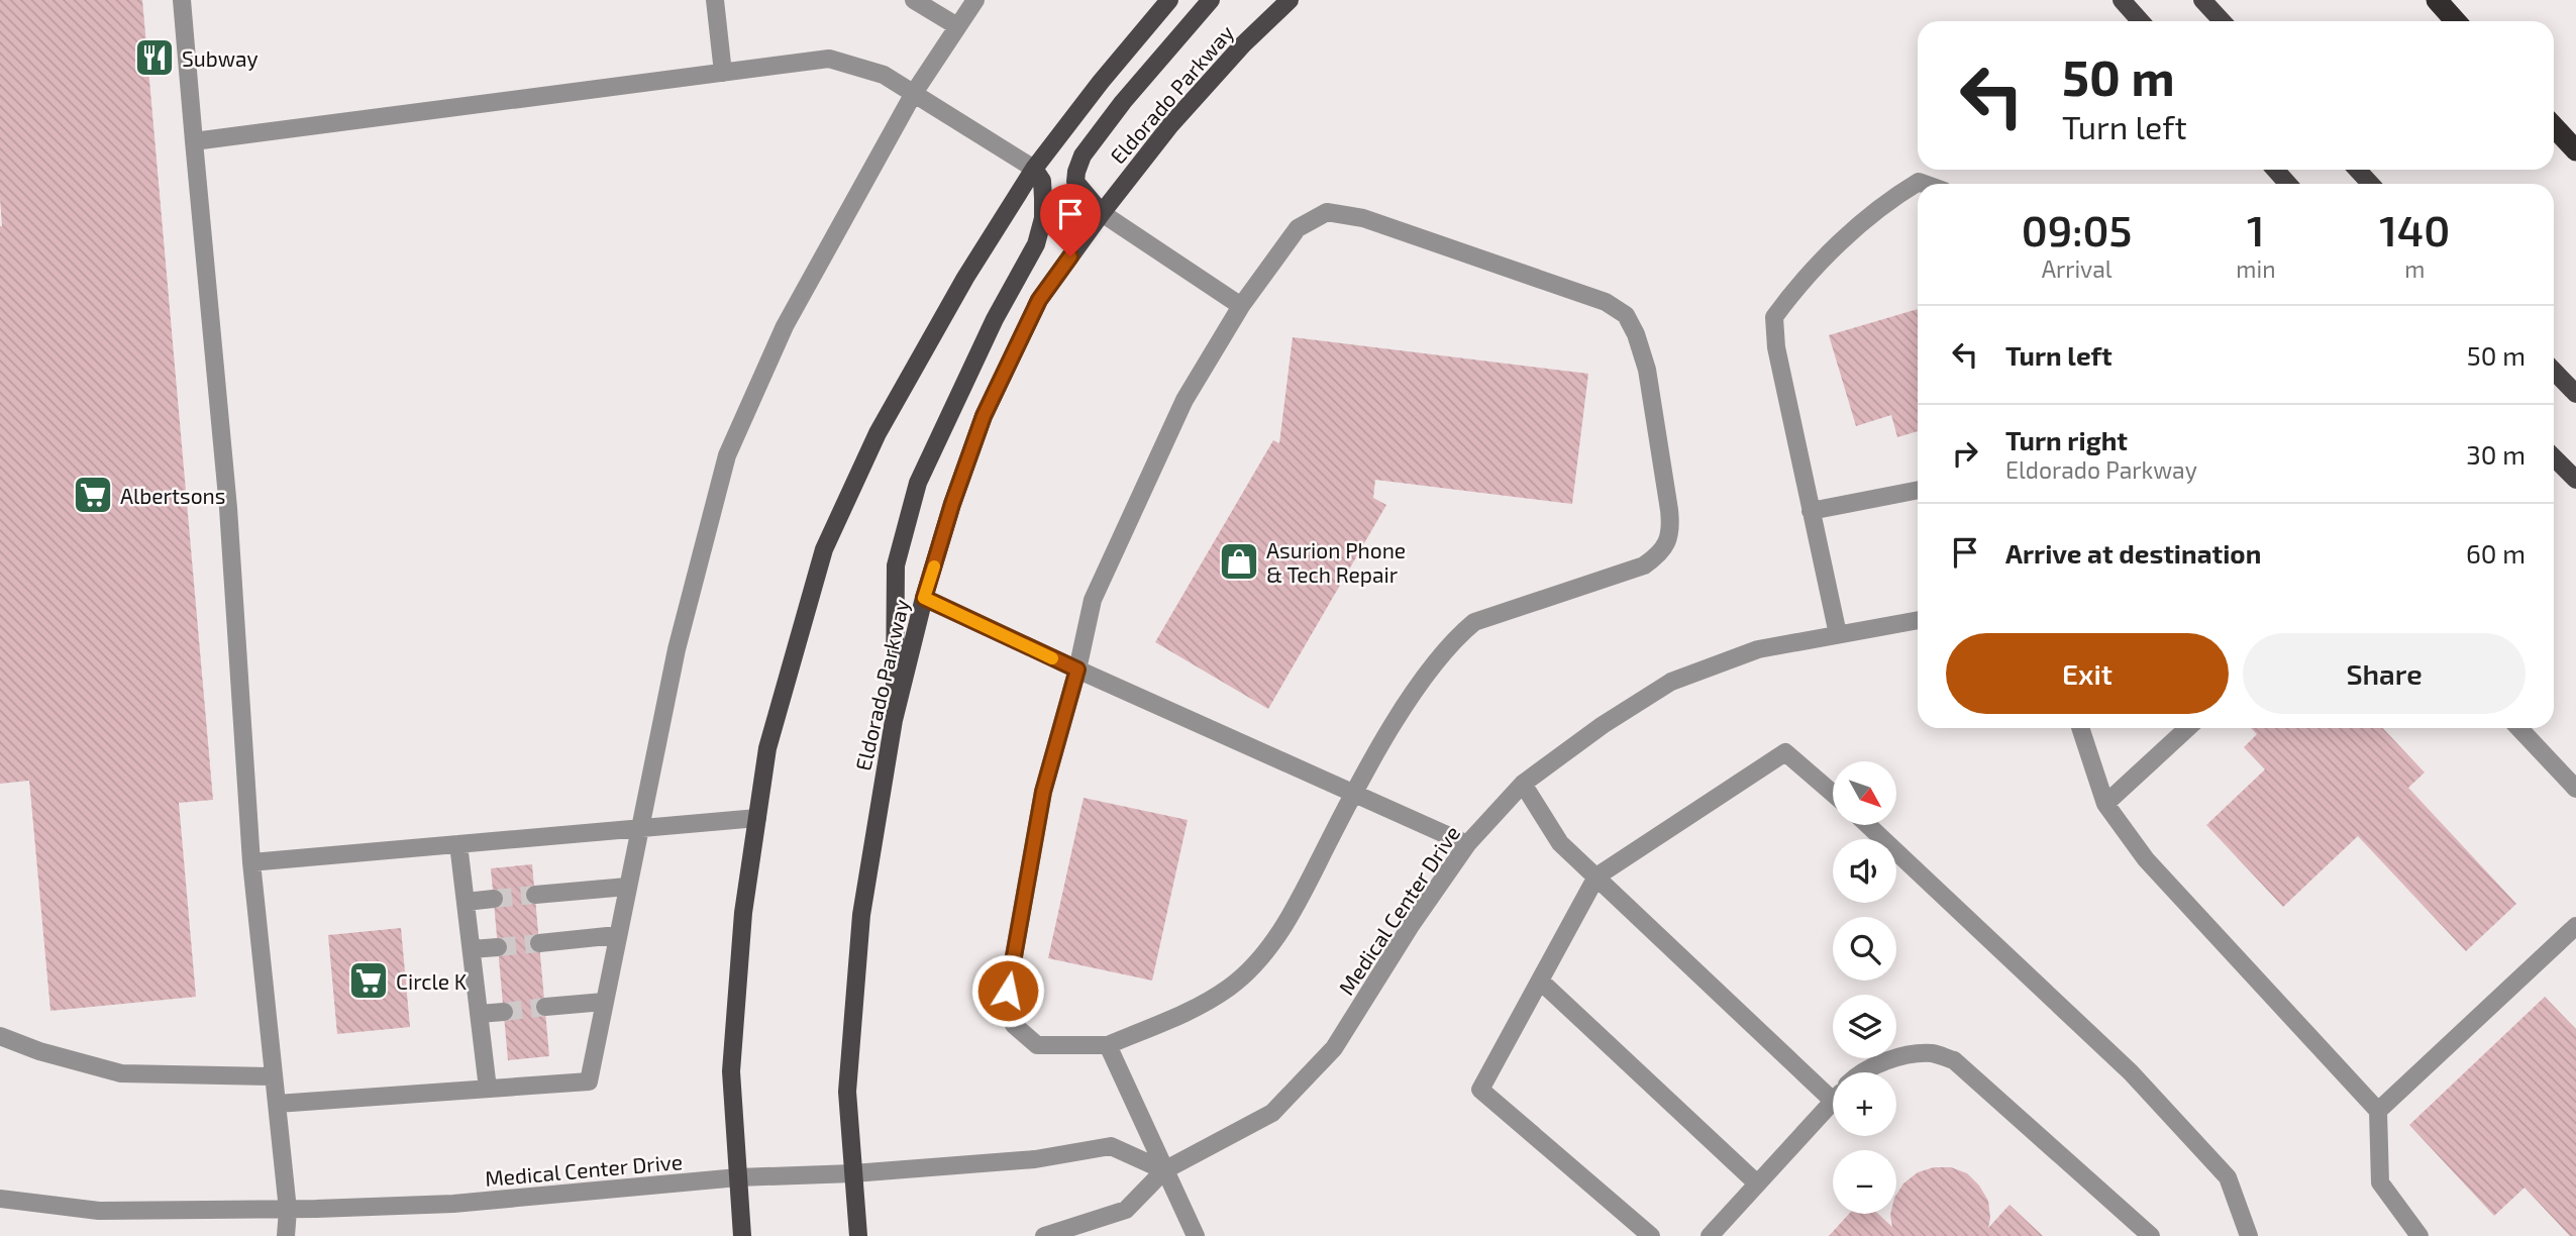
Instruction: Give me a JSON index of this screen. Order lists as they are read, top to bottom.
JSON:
{
  "streets": {
    "main road": ["Eldorado Parkway"],
    "street": ["Medical Center Drive"]
  },
  "crossings": [
    ["Eldorado Parkway", "Medical Center Drive"]
  ],
  "places": {
    "restaurant": ["Subway"],
    "supermarket": ["Albertsons", "Circle K"],
    "shop": ["Asurion Phone & Tech Repair"]
  },
  "north": "bottom right",
  "page": {
    "turn": ["50 m", "Turn left"],
    "eta": [
      "09:05",
      "Arrival",
      "1",
      "min",
      "140",
      "m"
    ],
    "list": [
      {
        "name": "Turn left",
        "value": "50 m"
      },
      {
        "name": "Turn right",
        "note": "Eldorado Parkway",
        "value": "30 m"
      },
      {
        "name": "Arrive at destination",
        "value": "60 m"
      }
    ],
    "buttons": ["Exit", "Share"],
    "map_buttons": ["+", "−"]
  }
}
